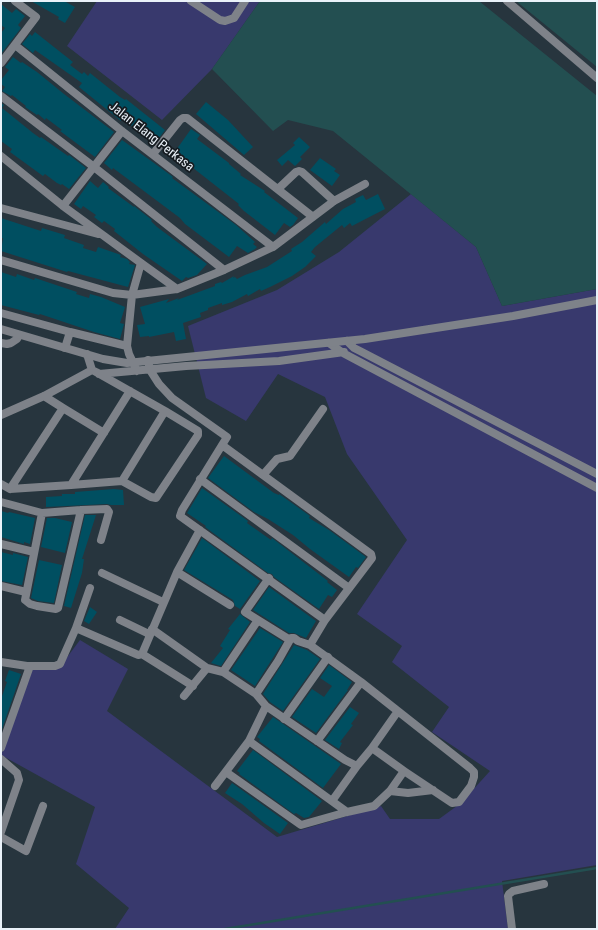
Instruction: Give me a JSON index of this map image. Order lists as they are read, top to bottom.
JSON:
{
  "streets": {
    "street": ["Jalan Elang Perkasa"]
  }
}
